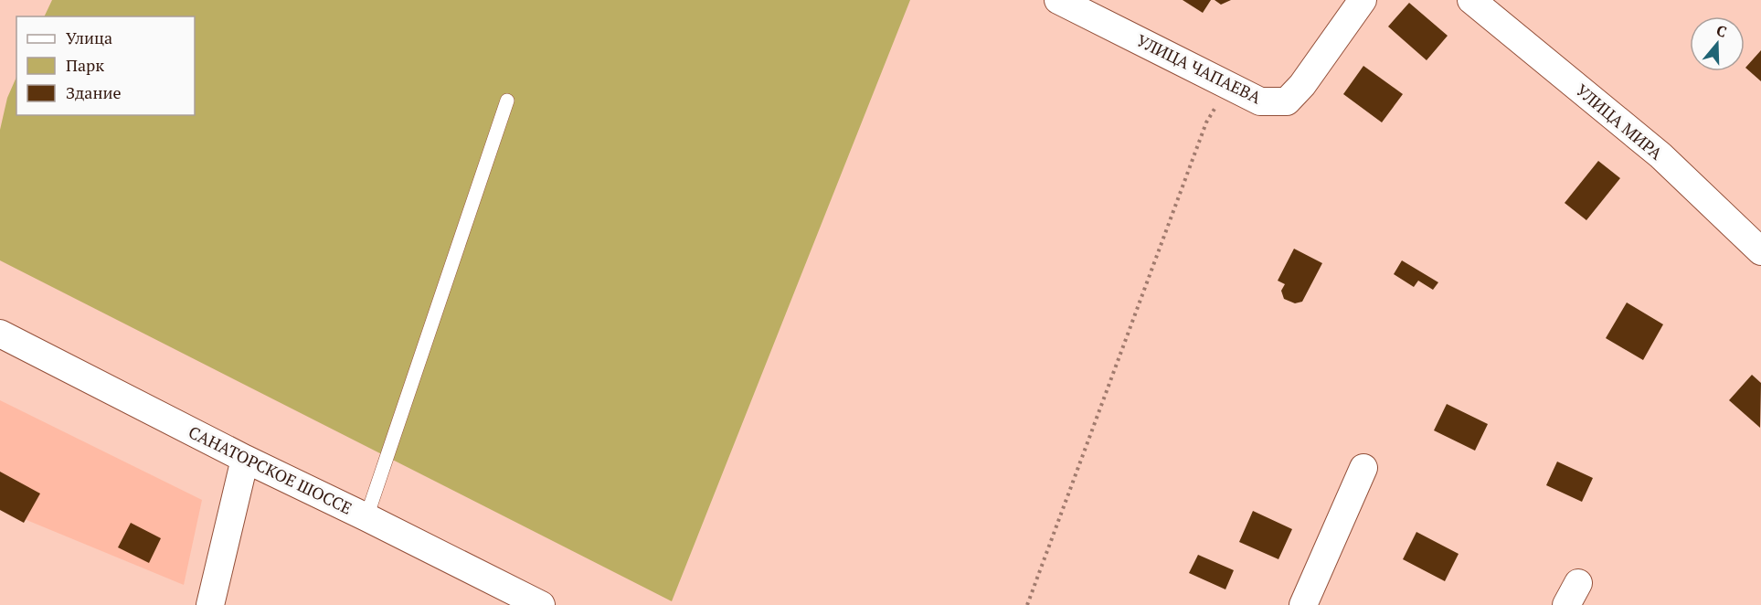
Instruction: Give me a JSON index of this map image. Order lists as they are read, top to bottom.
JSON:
{
  "streets": {
    "street": ["УЛИЦА ЧАПАЕВА", "УЛИЦА МИРА", "САНАТОРСКОЕ ШОССЕ"]
  },
  "legend": ["Улица", "Парк", "Здание"],
  "north": "top"
}
